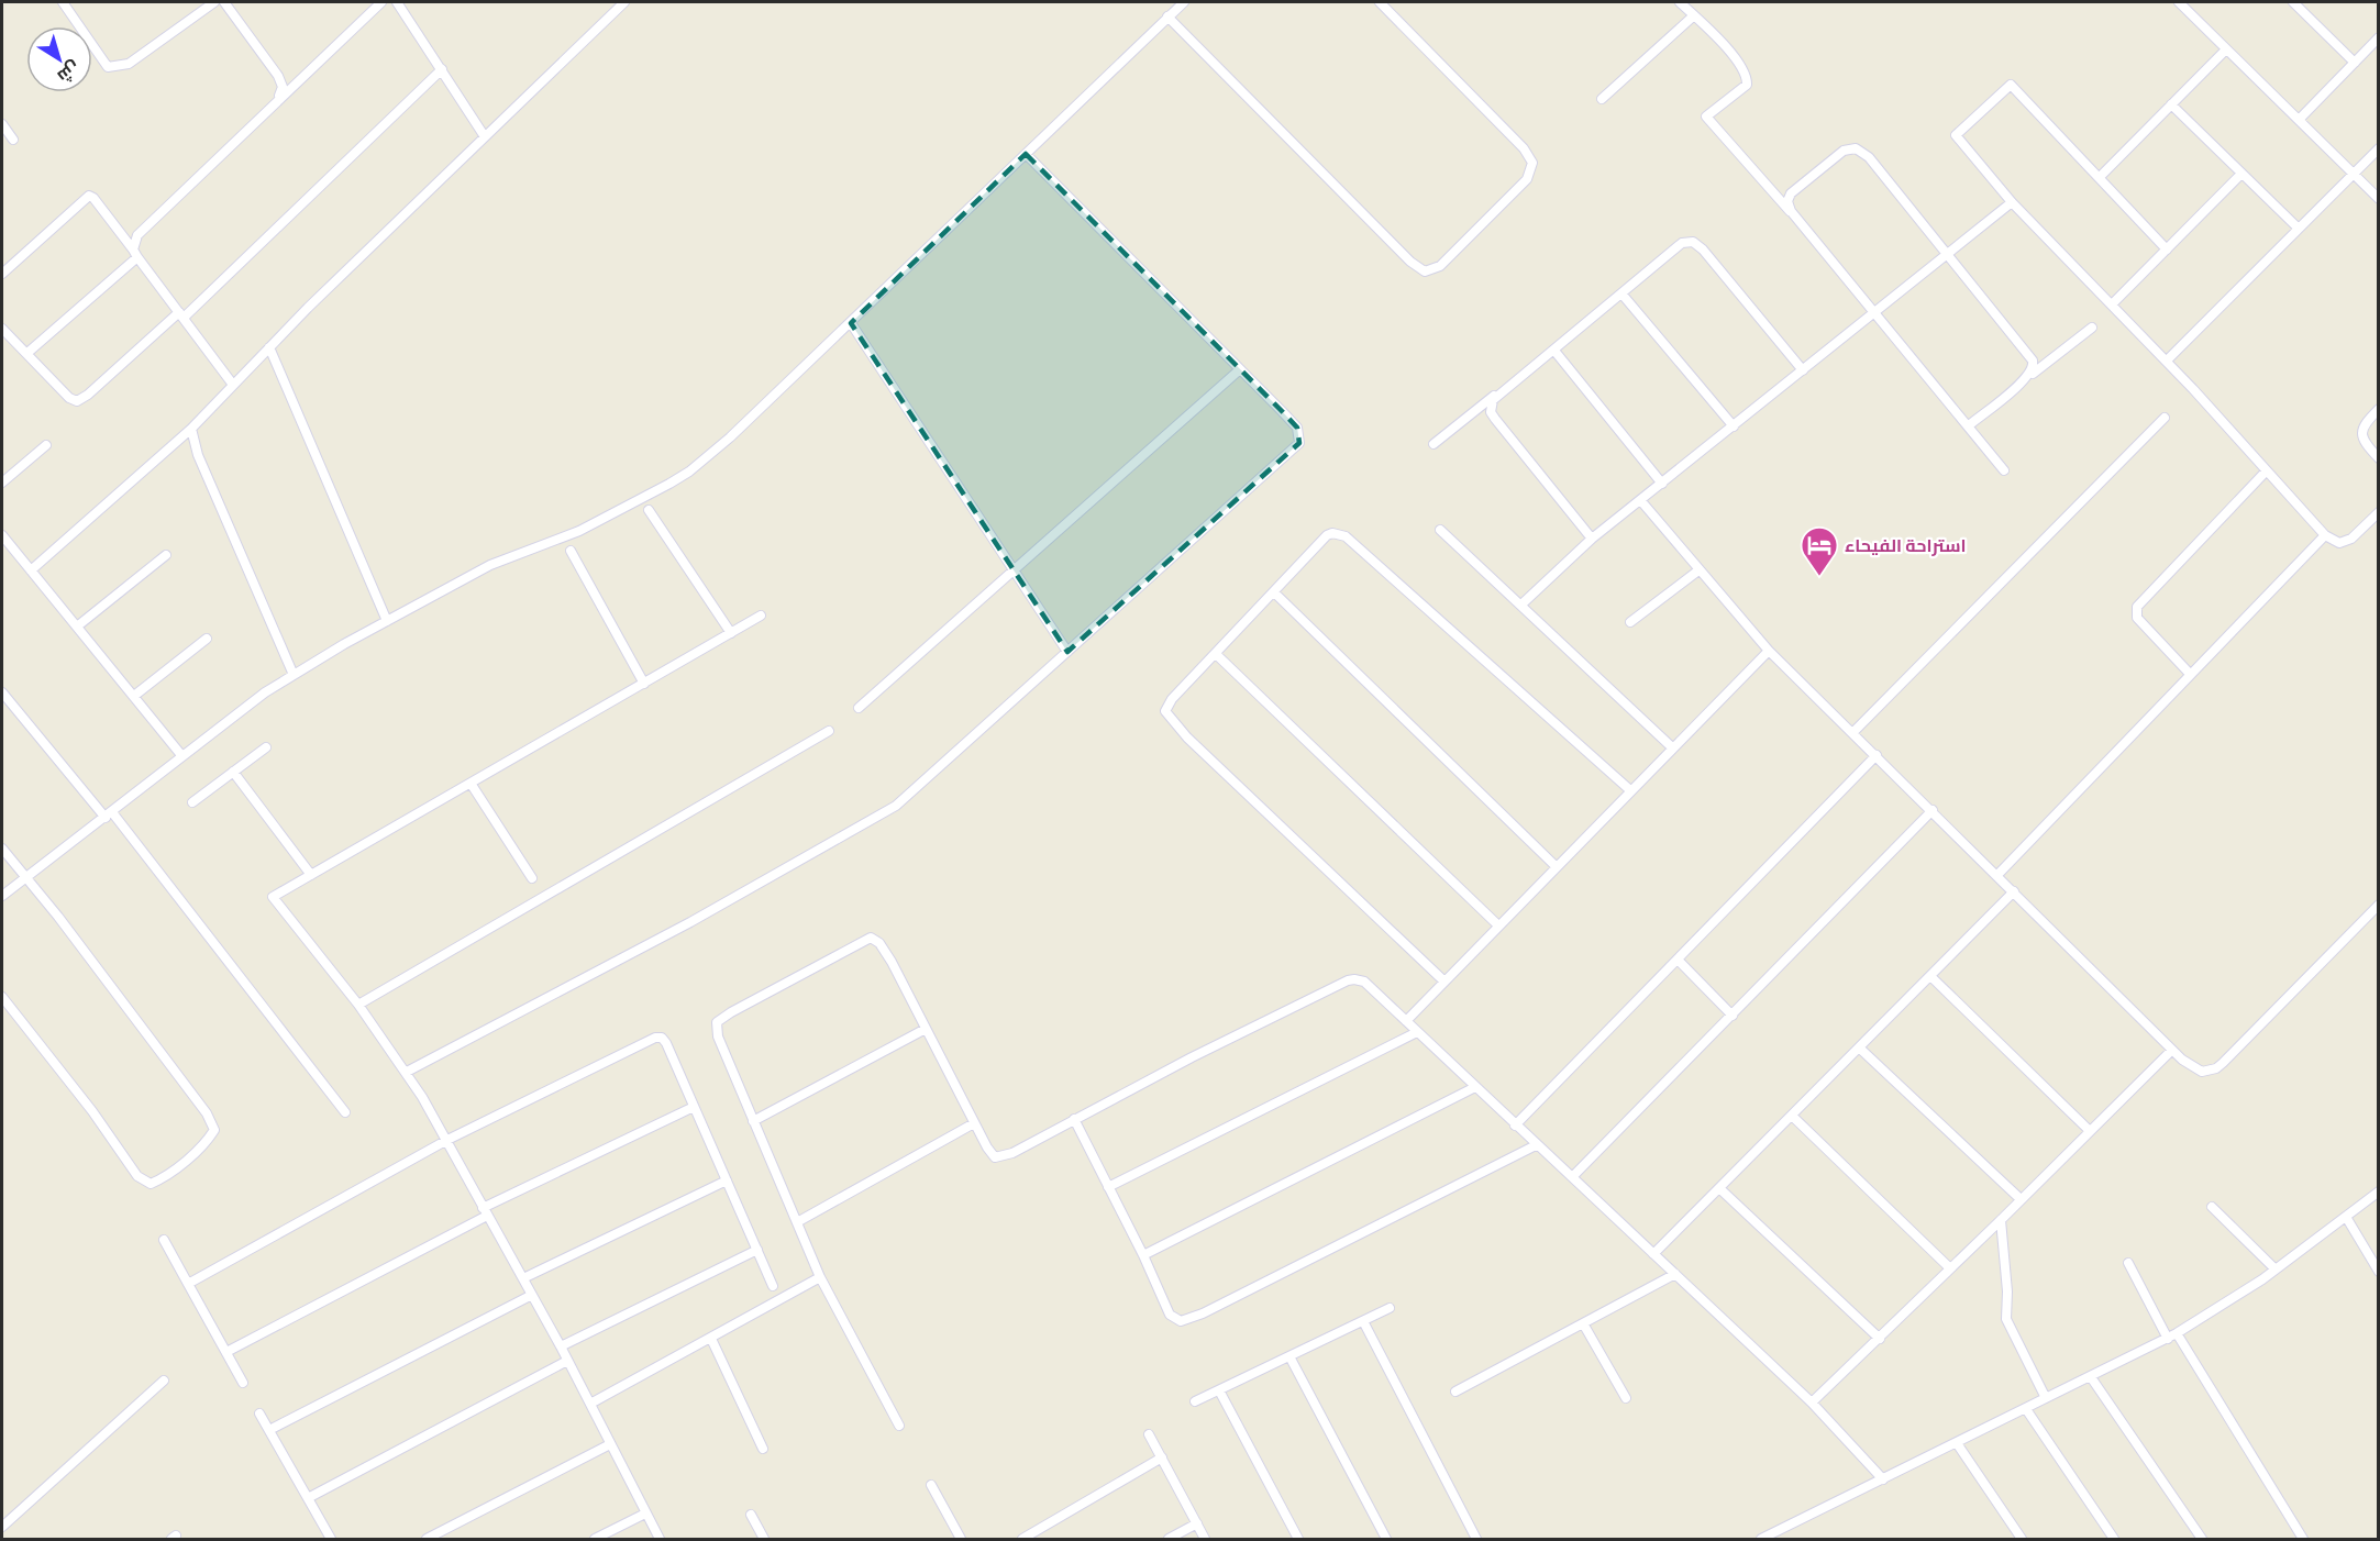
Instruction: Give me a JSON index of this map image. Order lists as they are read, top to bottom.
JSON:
{
  "places": {
    "hotel": ["استراحة الفيحاء"]
  },
  "north": "bottom right"
}
